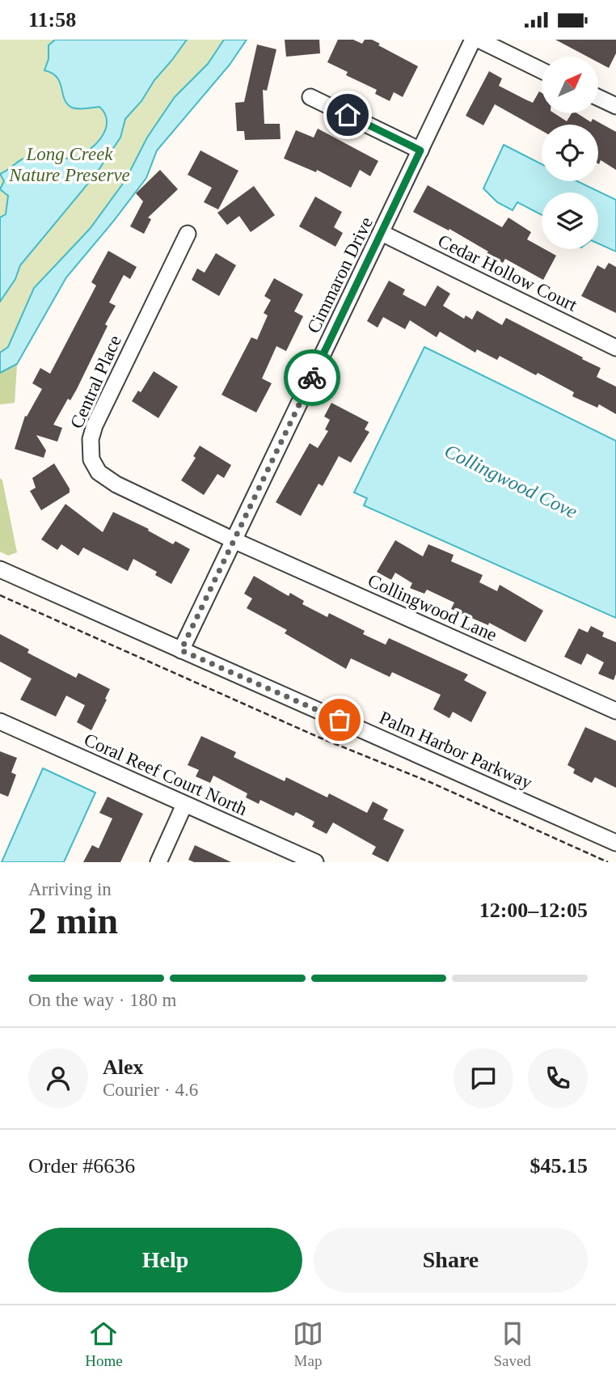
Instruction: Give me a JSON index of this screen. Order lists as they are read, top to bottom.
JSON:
{
  "streets": {
    "street": [
      "Cedar Hollow Court",
      "Cimmaron Drive",
      "Central Place",
      "Collingwood Lane",
      "Palm Harbor Parkway",
      "Coral Reef Court North"
    ]
  },
  "crossings": [
    ["Cedar Hollow Court", "Cimmaron Drive"],
    ["Cimmaron Drive", "Central Place"],
    ["Cimmaron Drive", "Collingwood Lane"],
    ["Cimmaron Drive", "Palm Harbor Parkway"],
    ["Central Place", "Collingwood Lane"]
  ],
  "water": ["Collingwood Cove"],
  "parks": ["Long Creek Nature Preserve"],
  "north": "top right",
  "page": {
    "status": "11:58",
    "heading": ["2 min", "Arriving in", "12:00–12:05"],
    "panel": [
      "Alex",
      "Courier · 4.6",
      "Order #6636",
      "$45.15"
    ],
    "bar": "On the way · 180 m",
    "buttons": ["Help", "Share"],
    "tabs": ["Home", "Map", "Saved"]
  }
}
